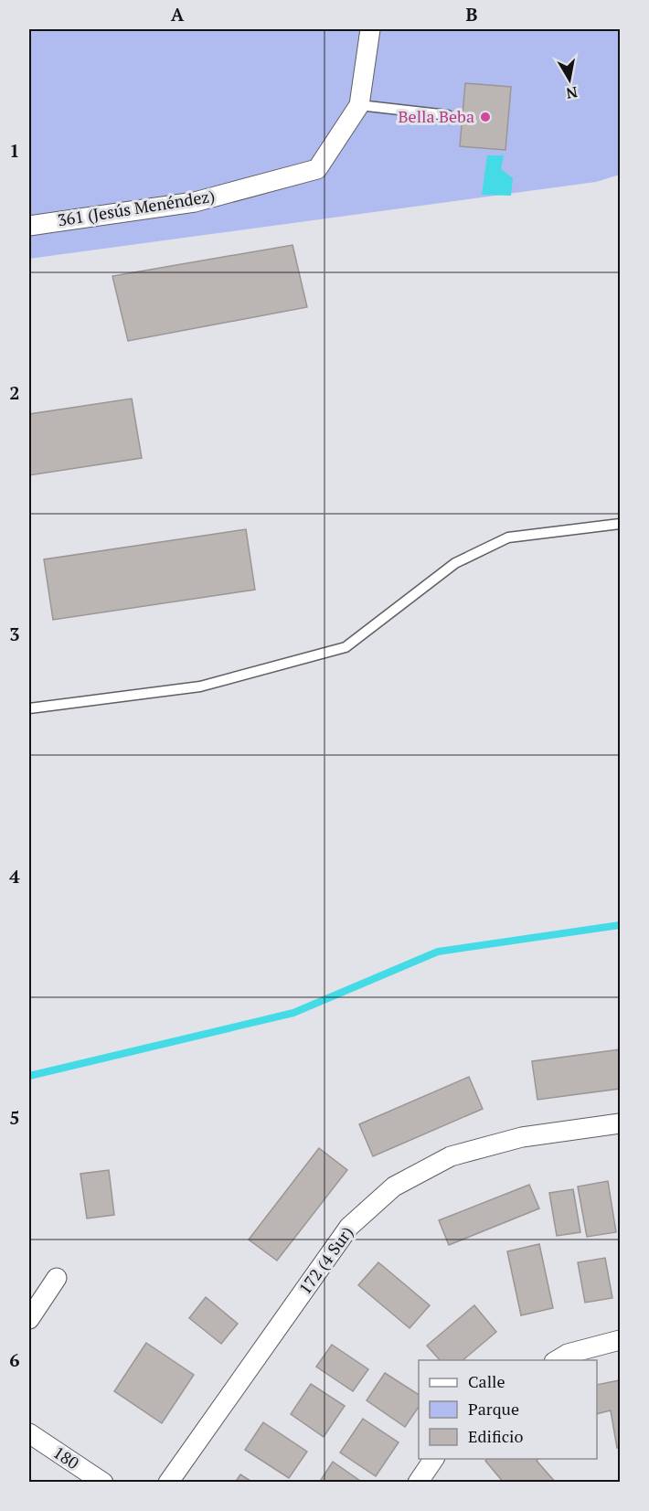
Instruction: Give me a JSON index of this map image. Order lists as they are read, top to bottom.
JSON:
{
  "streets": {
    "street": ["361 (Jesús Menéndez)", "172 (4 Sur)", "180"]
  },
  "places": ["Bella Beba"],
  "legend": ["Calle", "Parque", "Edificio"],
  "north": "bottom",
  "grid": {
    "columns": ["A", "B"],
    "rows": [
      "1",
      "2",
      "3",
      "4",
      "5",
      "6"
    ]
  }
}
